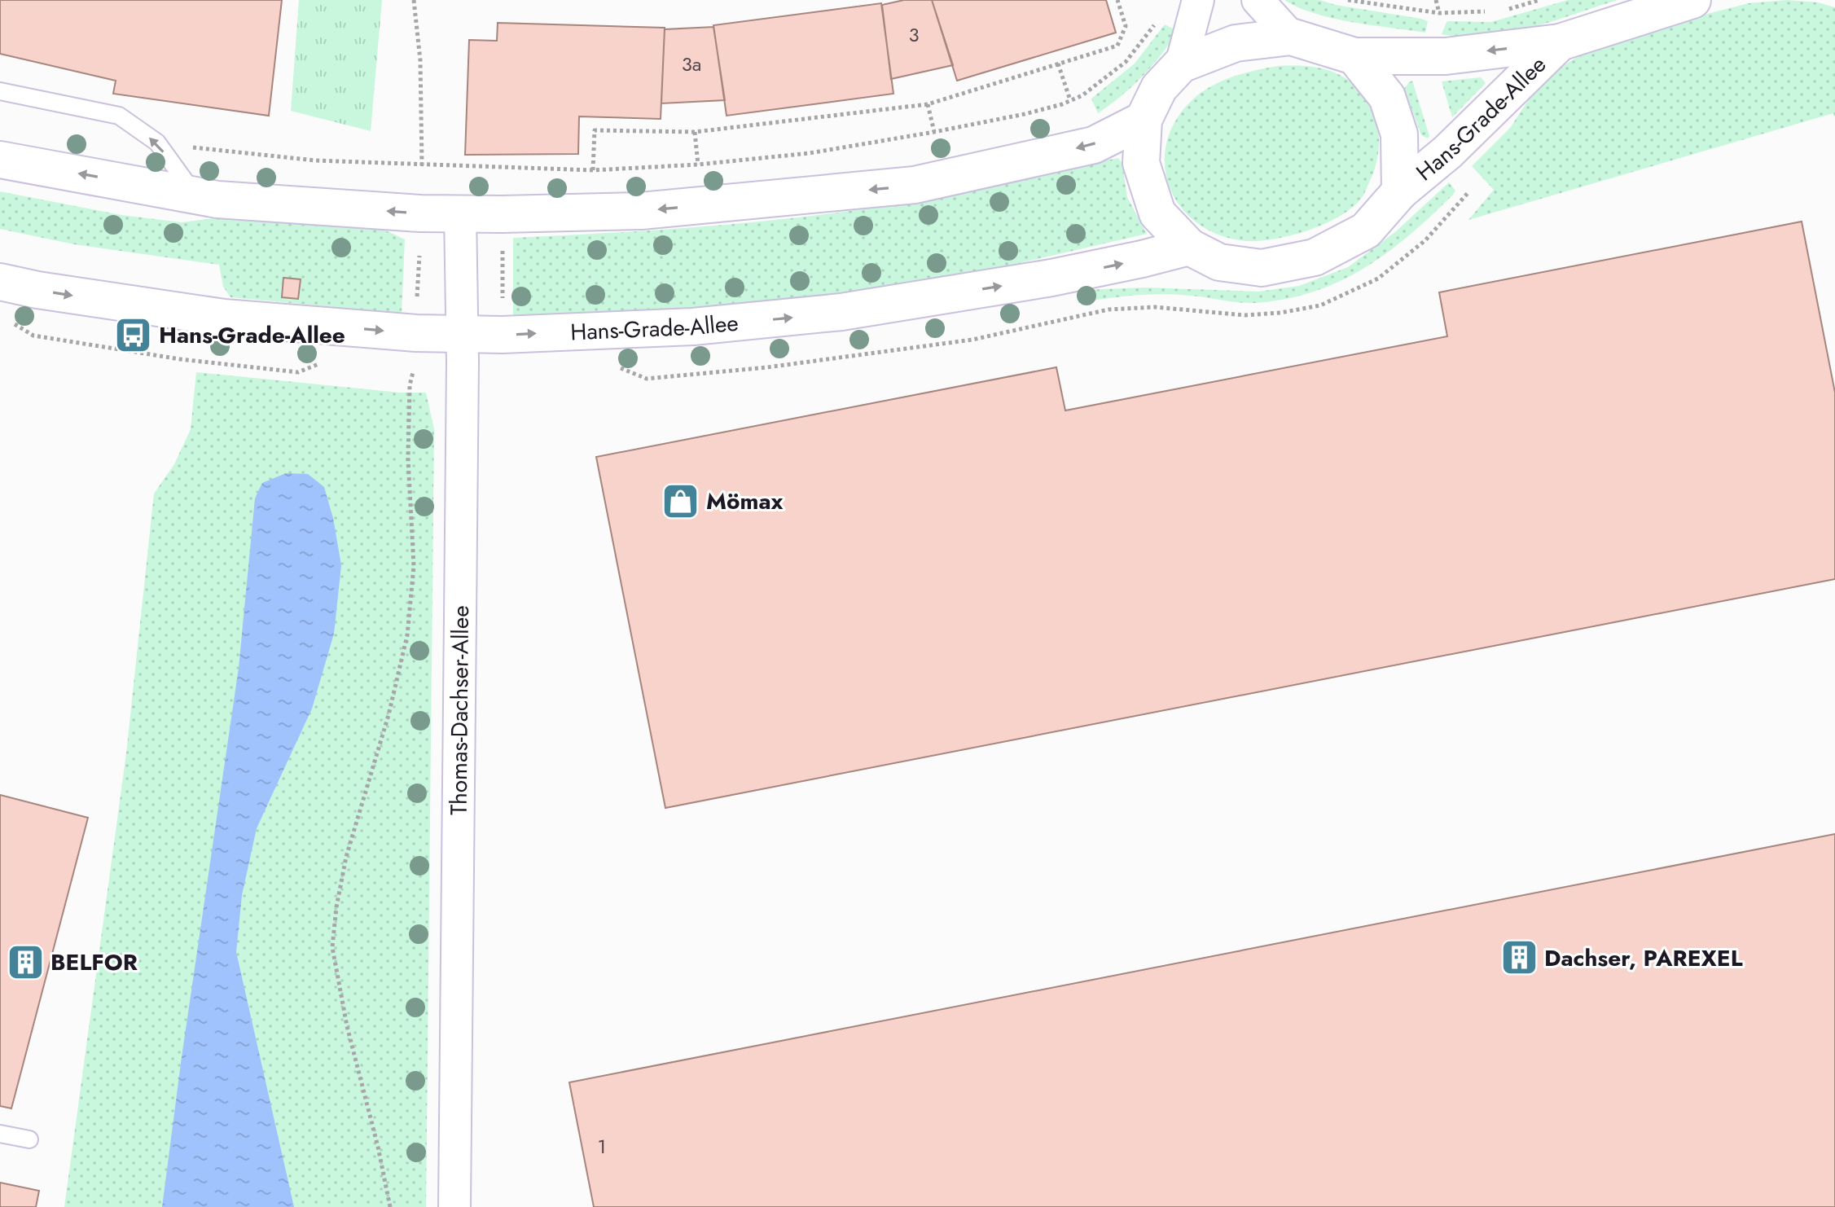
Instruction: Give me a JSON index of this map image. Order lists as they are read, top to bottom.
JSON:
{
  "streets": {
    "street": ["Hans-Grade-Allee", "Thomas-Dachser-Allee"]
  },
  "crossings": [
    ["Hans-Grade-Allee", "Thomas-Dachser-Allee"]
  ],
  "places": {
    "bus stop": ["Hans-Grade-Allee"],
    "shop": ["Mömax"],
    "building": ["Dachser, PAREXEL", "BELFOR"]
  },
  "house_numbers": ["3", "3a", "1"]
}
